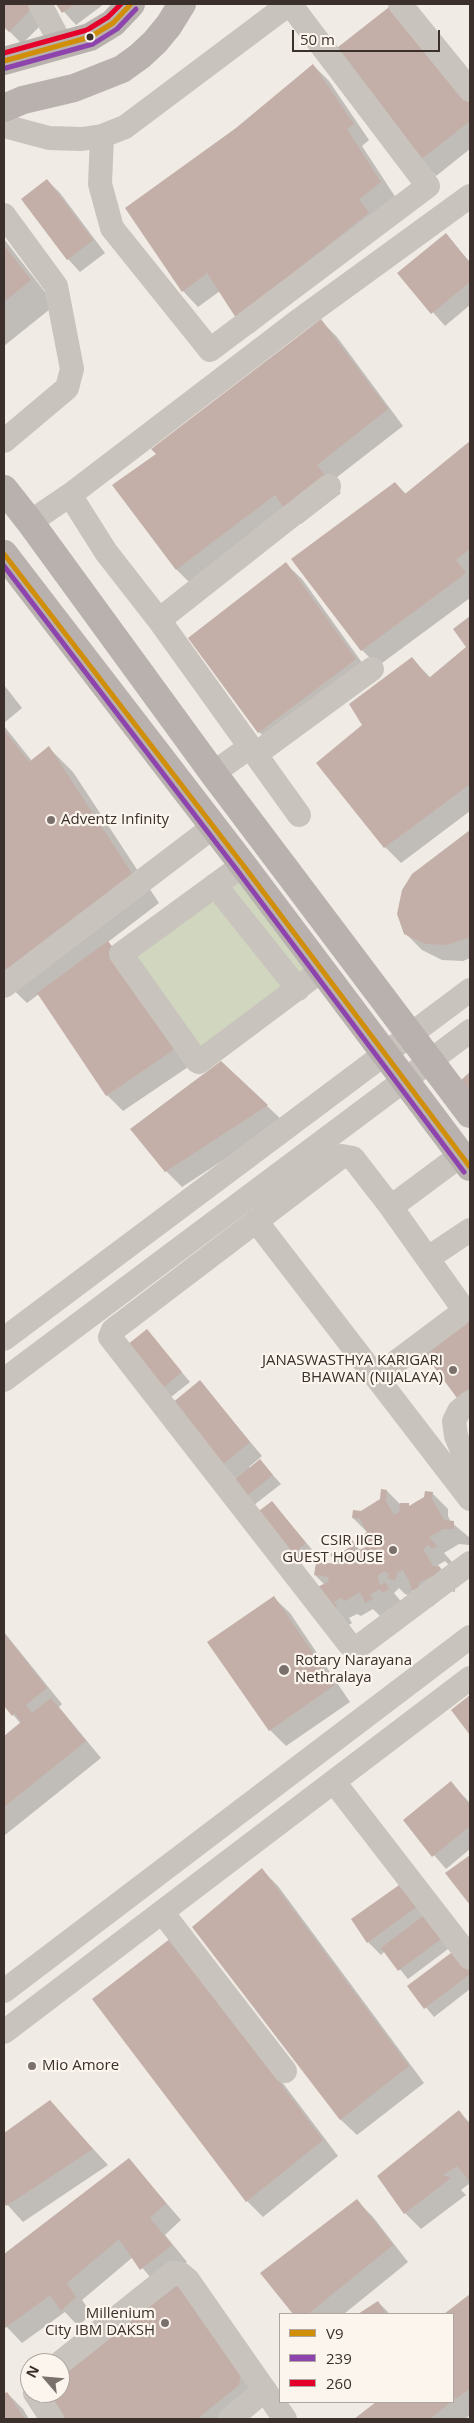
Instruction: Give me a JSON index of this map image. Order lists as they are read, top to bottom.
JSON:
{
  "places": [
    "Adventz Infinity",
    "JANASWASTHYA KARIGARI BHAWAN (NIJALAYA)",
    "CSIR IICB GUEST HOUSE",
    "Rotary Narayana Nethralaya",
    "Mio Amore",
    "Millenium City IBM DAKSH"
  ],
  "lines": ["transit line V9", "transit line 260", "transit line 239"],
  "legend": ["V9", "239", "260"],
  "scale_bar": "50 m",
  "north": "top left"
}
